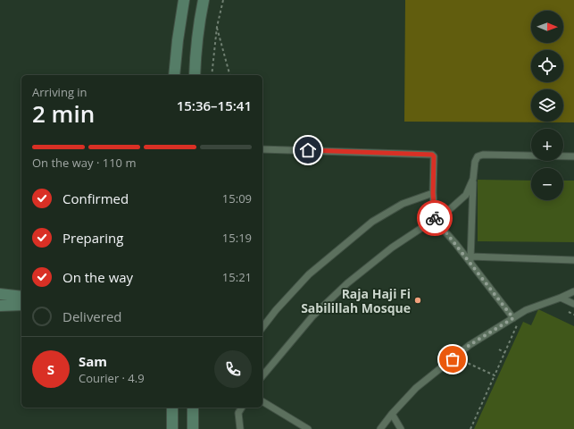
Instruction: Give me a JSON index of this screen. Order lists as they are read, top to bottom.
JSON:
{
  "places": ["Raja Haji Fi Sabilillah Mosque"],
  "north": "right",
  "page": {
    "map_buttons": ["+", "−"],
    "heading": ["2 min", "Arriving in", "15:36–15:41"],
    "panel": ["Sam", "Courier · 4.9"],
    "bar": "On the way · 110 m",
    "list": [
      ["Confirmed", "15:09"],
      ["Preparing", "15:19"],
      ["On the way", "15:21"],
      "Delivered"
    ],
    "round": "S"
  }
}
